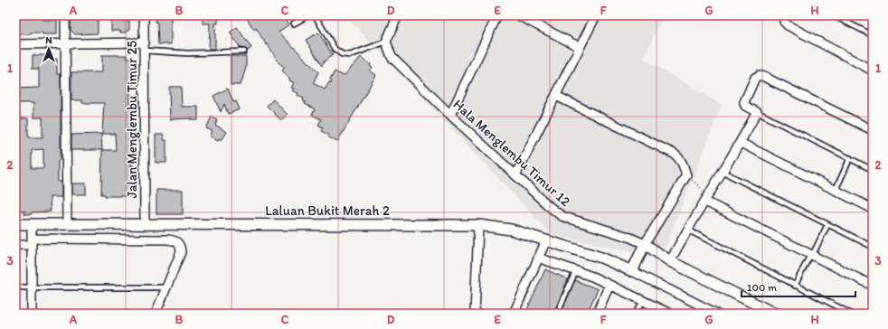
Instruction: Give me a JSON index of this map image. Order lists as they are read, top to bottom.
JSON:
{
  "streets": {
    "street": ["Jalan Menglembu Timur 25", "Hala Menglembu Timur 12", "Laluan Bukit Merah 2"]
  },
  "crossings": [
    ["Jalan Menglembu Timur 25", "Laluan Bukit Merah 2"]
  ],
  "scale_bar": "100 m",
  "north": "top",
  "grid": {
    "columns": [
      "A",
      "B",
      "C",
      "D",
      "E",
      "F",
      "G",
      "H"
    ],
    "rows": ["1", "2", "3"]
  }
}
